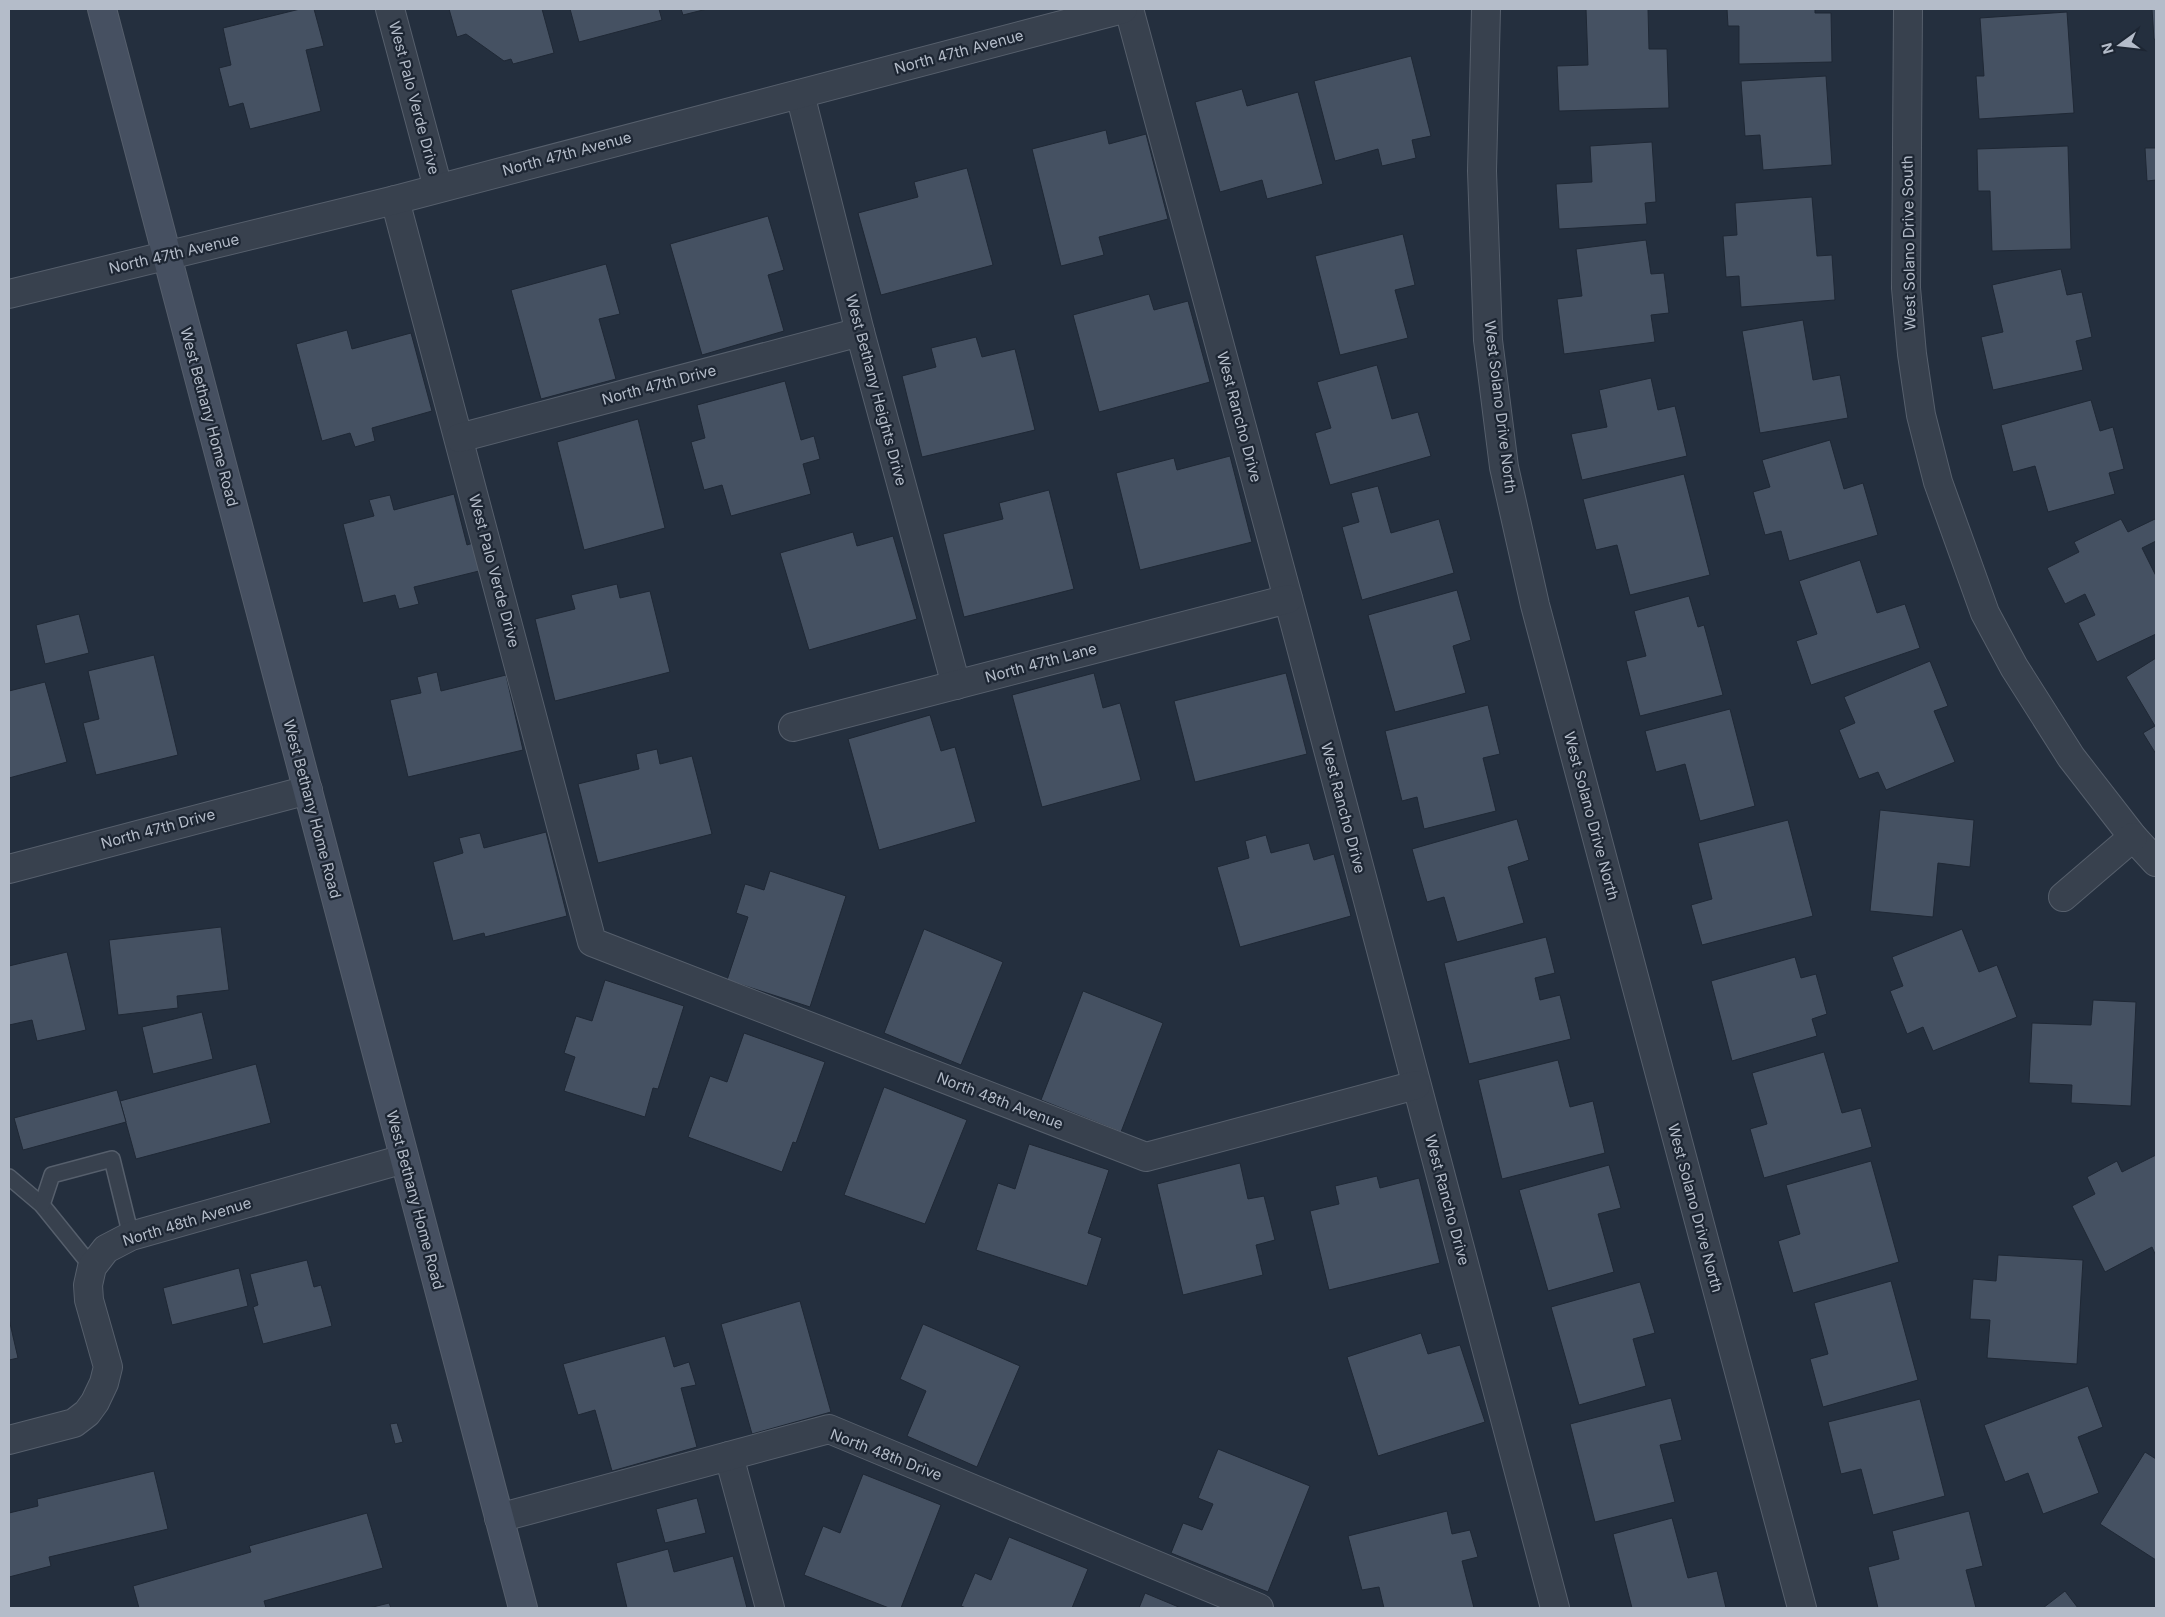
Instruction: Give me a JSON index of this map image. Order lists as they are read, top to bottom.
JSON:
{
  "streets": {
    "main road": ["West Bethany Home Road"],
    "street": [
      "North 47th Avenue",
      "West Palo Verde Drive",
      "West Solano Drive South",
      "North 47th Drive",
      "West Bethany Heights Drive",
      "West Solano Drive North",
      "West Rancho Drive",
      "North 47th Lane",
      "North 48th Avenue",
      "North 48th Drive"
    ]
  },
  "crossings": [
    ["North 47th Avenue", "West Palo Verde Drive"],
    ["North 47th Avenue", "West Bethany Heights Drive"],
    ["North 47th Avenue", "West Bethany Home Road"],
    ["West Palo Verde Drive", "North 47th Drive"],
    ["West Palo Verde Drive", "North 48th Avenue"],
    ["North 47th Drive", "West Bethany Heights Drive"],
    ["North 47th Drive", "West Bethany Home Road"],
    ["West Bethany Heights Drive", "North 47th Lane"],
    ["West Bethany Home Road", "North 48th Avenue"],
    ["West Bethany Home Road", "North 48th Drive"],
    ["West Rancho Drive", "North 47th Lane"],
    ["West Rancho Drive", "North 48th Avenue"]
  ],
  "north": "left"
}
